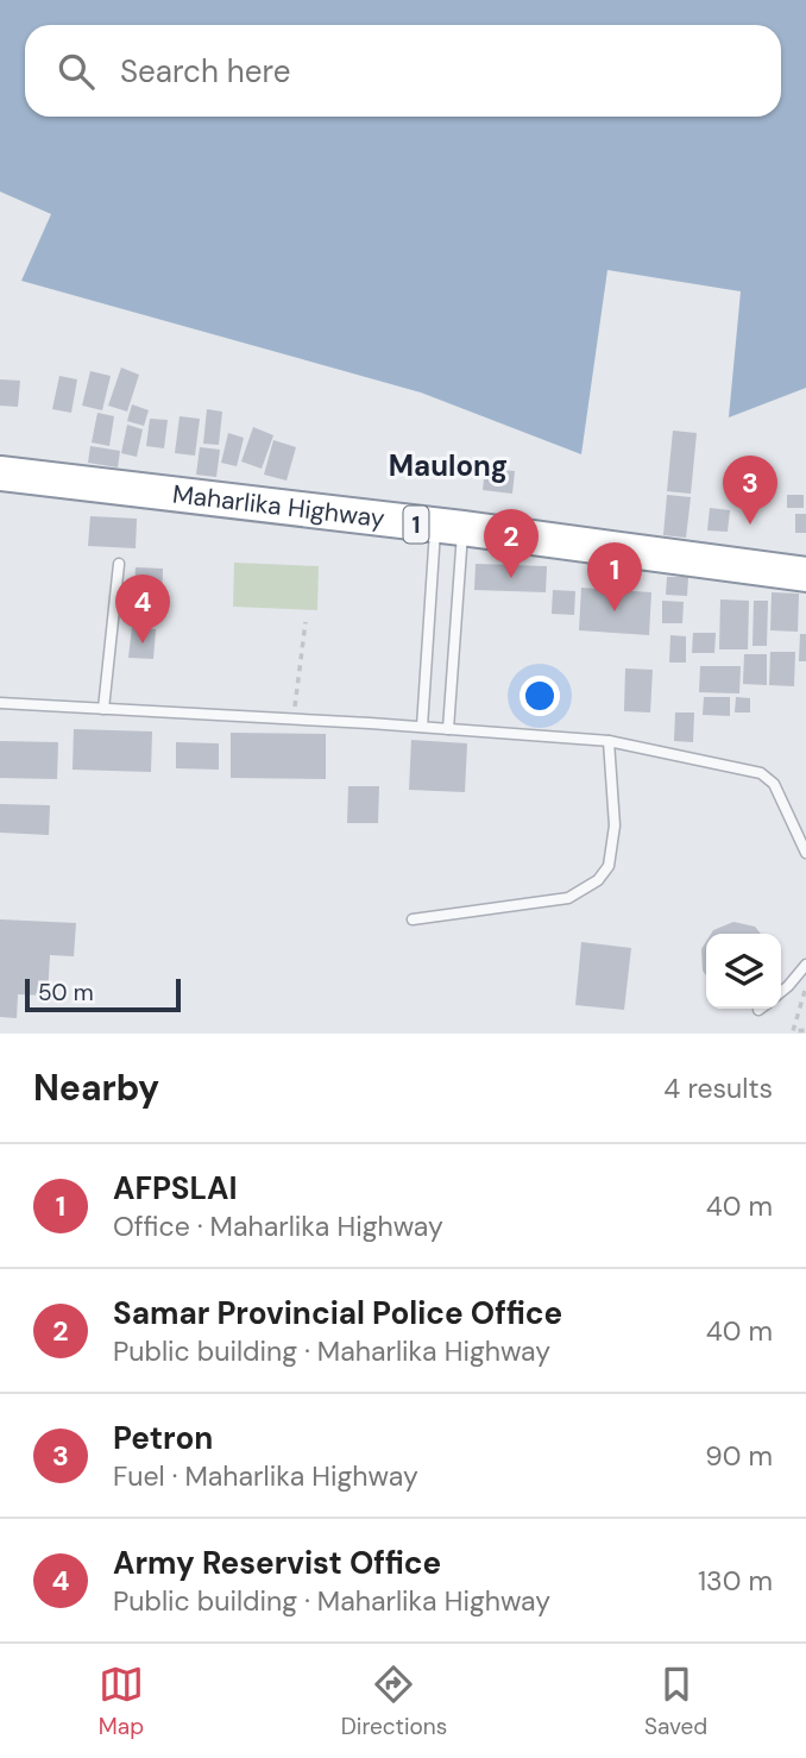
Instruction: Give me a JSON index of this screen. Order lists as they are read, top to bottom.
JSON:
{
  "streets": {
    "highway": ["Maharlika Highway", "1"]
  },
  "districts": ["Maulong"],
  "scale_bar": "50 m",
  "page": {
    "search": "Search here",
    "pins": [
      "3",
      "2",
      "1",
      "4"
    ],
    "scale": "50 m",
    "heading": ["Nearby", "4 results"],
    "list": [
      {
        "mark": "1",
        "name": "AFPSLAI",
        "note": "Office · Maharlika Highway",
        "value": "40 m"
      },
      {
        "mark": "2",
        "name": "Samar Provincial Police Office",
        "note": "Public building · Maharlika Highway",
        "value": "40 m"
      },
      {
        "mark": "3",
        "name": "Petron",
        "note": "Fuel · Maharlika Highway",
        "value": "90 m"
      },
      {
        "mark": "4",
        "name": "Army Reservist Office",
        "note": "Public building · Maharlika Highway",
        "value": "130 m"
      }
    ],
    "nav": ["Map", "Directions", "Saved"]
  }
}
